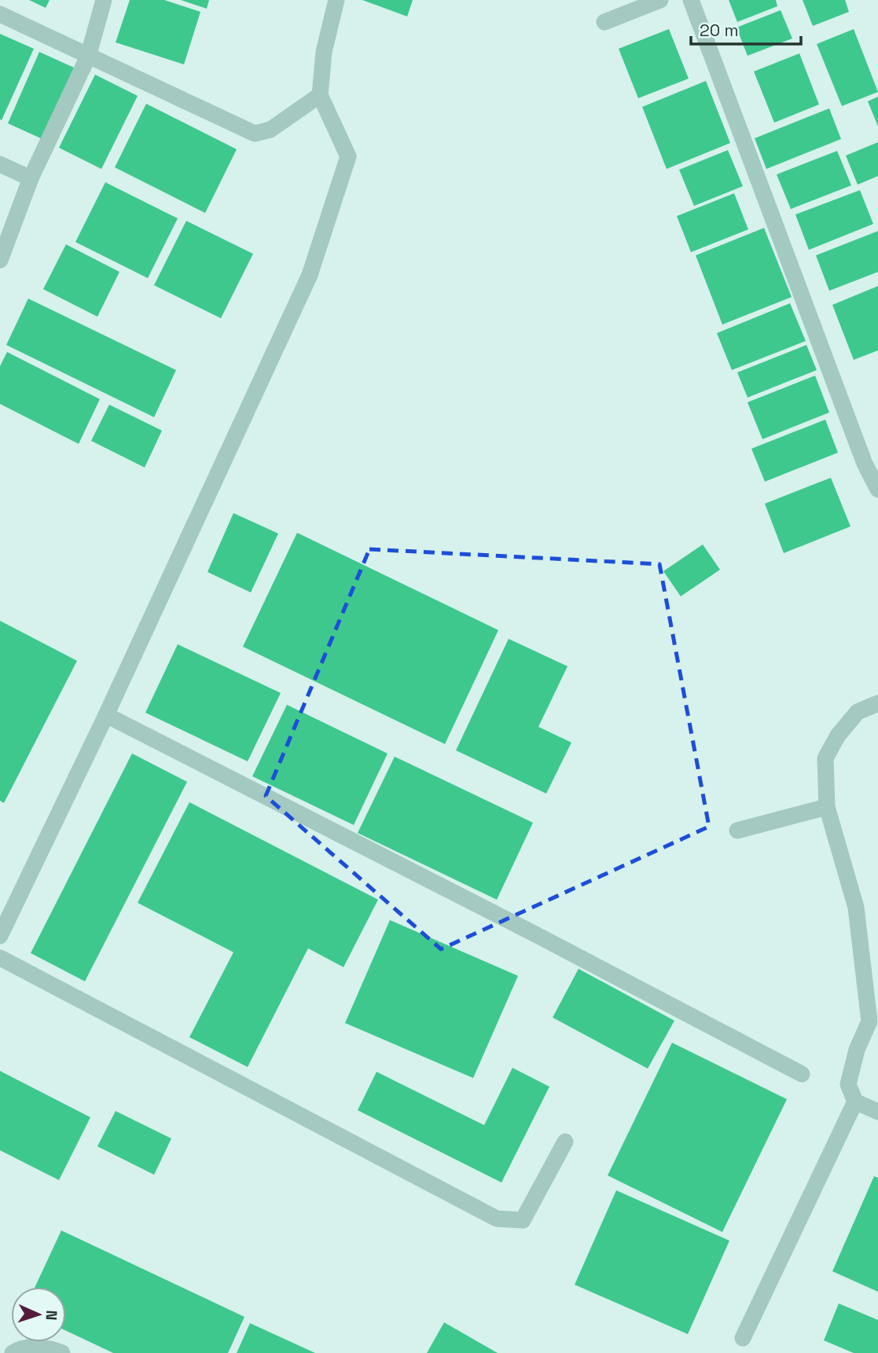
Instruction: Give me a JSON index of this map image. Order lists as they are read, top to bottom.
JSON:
{
  "scale_bar": "20 m",
  "north": "right"
}
